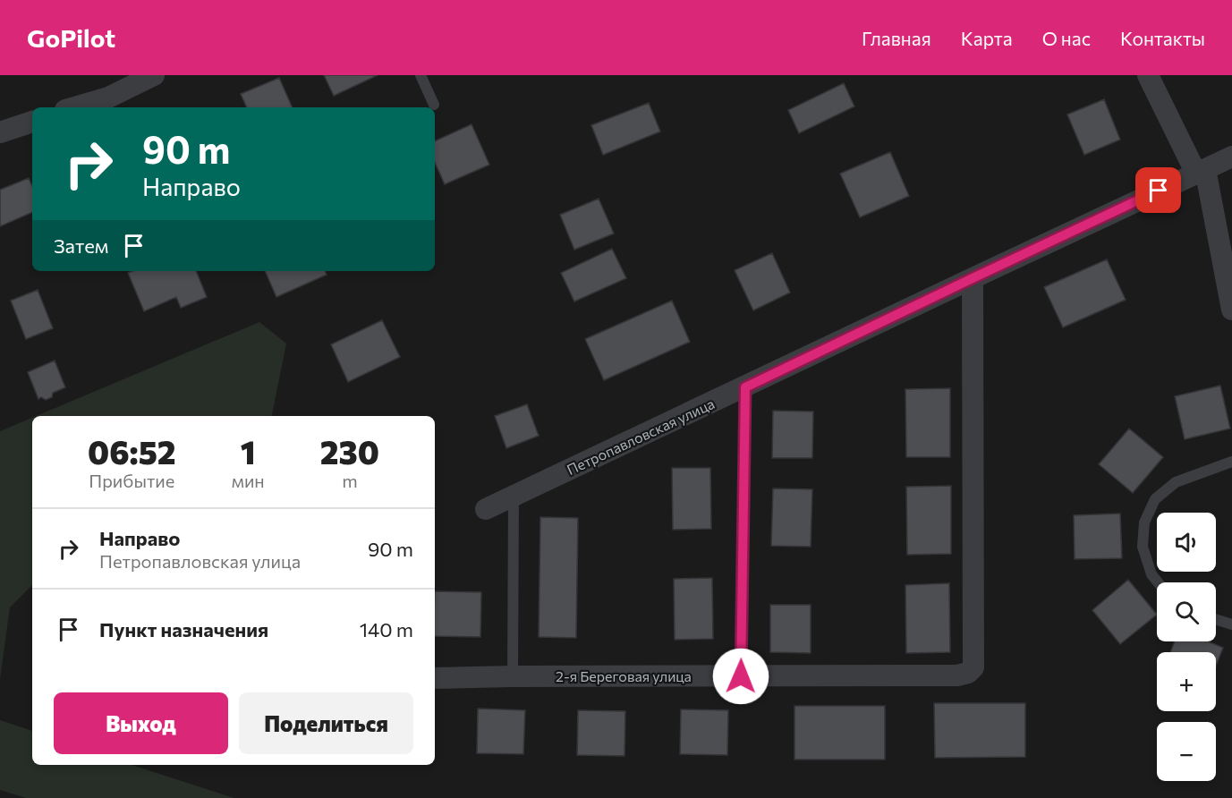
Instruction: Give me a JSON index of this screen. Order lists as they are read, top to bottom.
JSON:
{
  "streets": {
    "street": ["Петропавловская улица", "2-я Береговая улица"]
  },
  "crossings": [
    ["Петропавловская улица", "2-я Береговая улица"]
  ],
  "page": {
    "header": "GoPilot",
    "nav": [
      "Главная",
      "Карта",
      "О нас",
      "Контакты"
    ],
    "turn": ["90 m", "Направо"],
    "then": "Затем",
    "eta": [
      "06:52",
      "Прибытие",
      "1",
      "мин",
      "230",
      "m"
    ],
    "list": [
      {
        "name": "Направо",
        "note": "Петропавловская улица",
        "value": "90 m"
      },
      {
        "name": "Пункт назначения",
        "value": "140 m"
      }
    ],
    "map_buttons": ["+", "−"],
    "buttons": ["Выход", "Поделиться"]
  }
}
